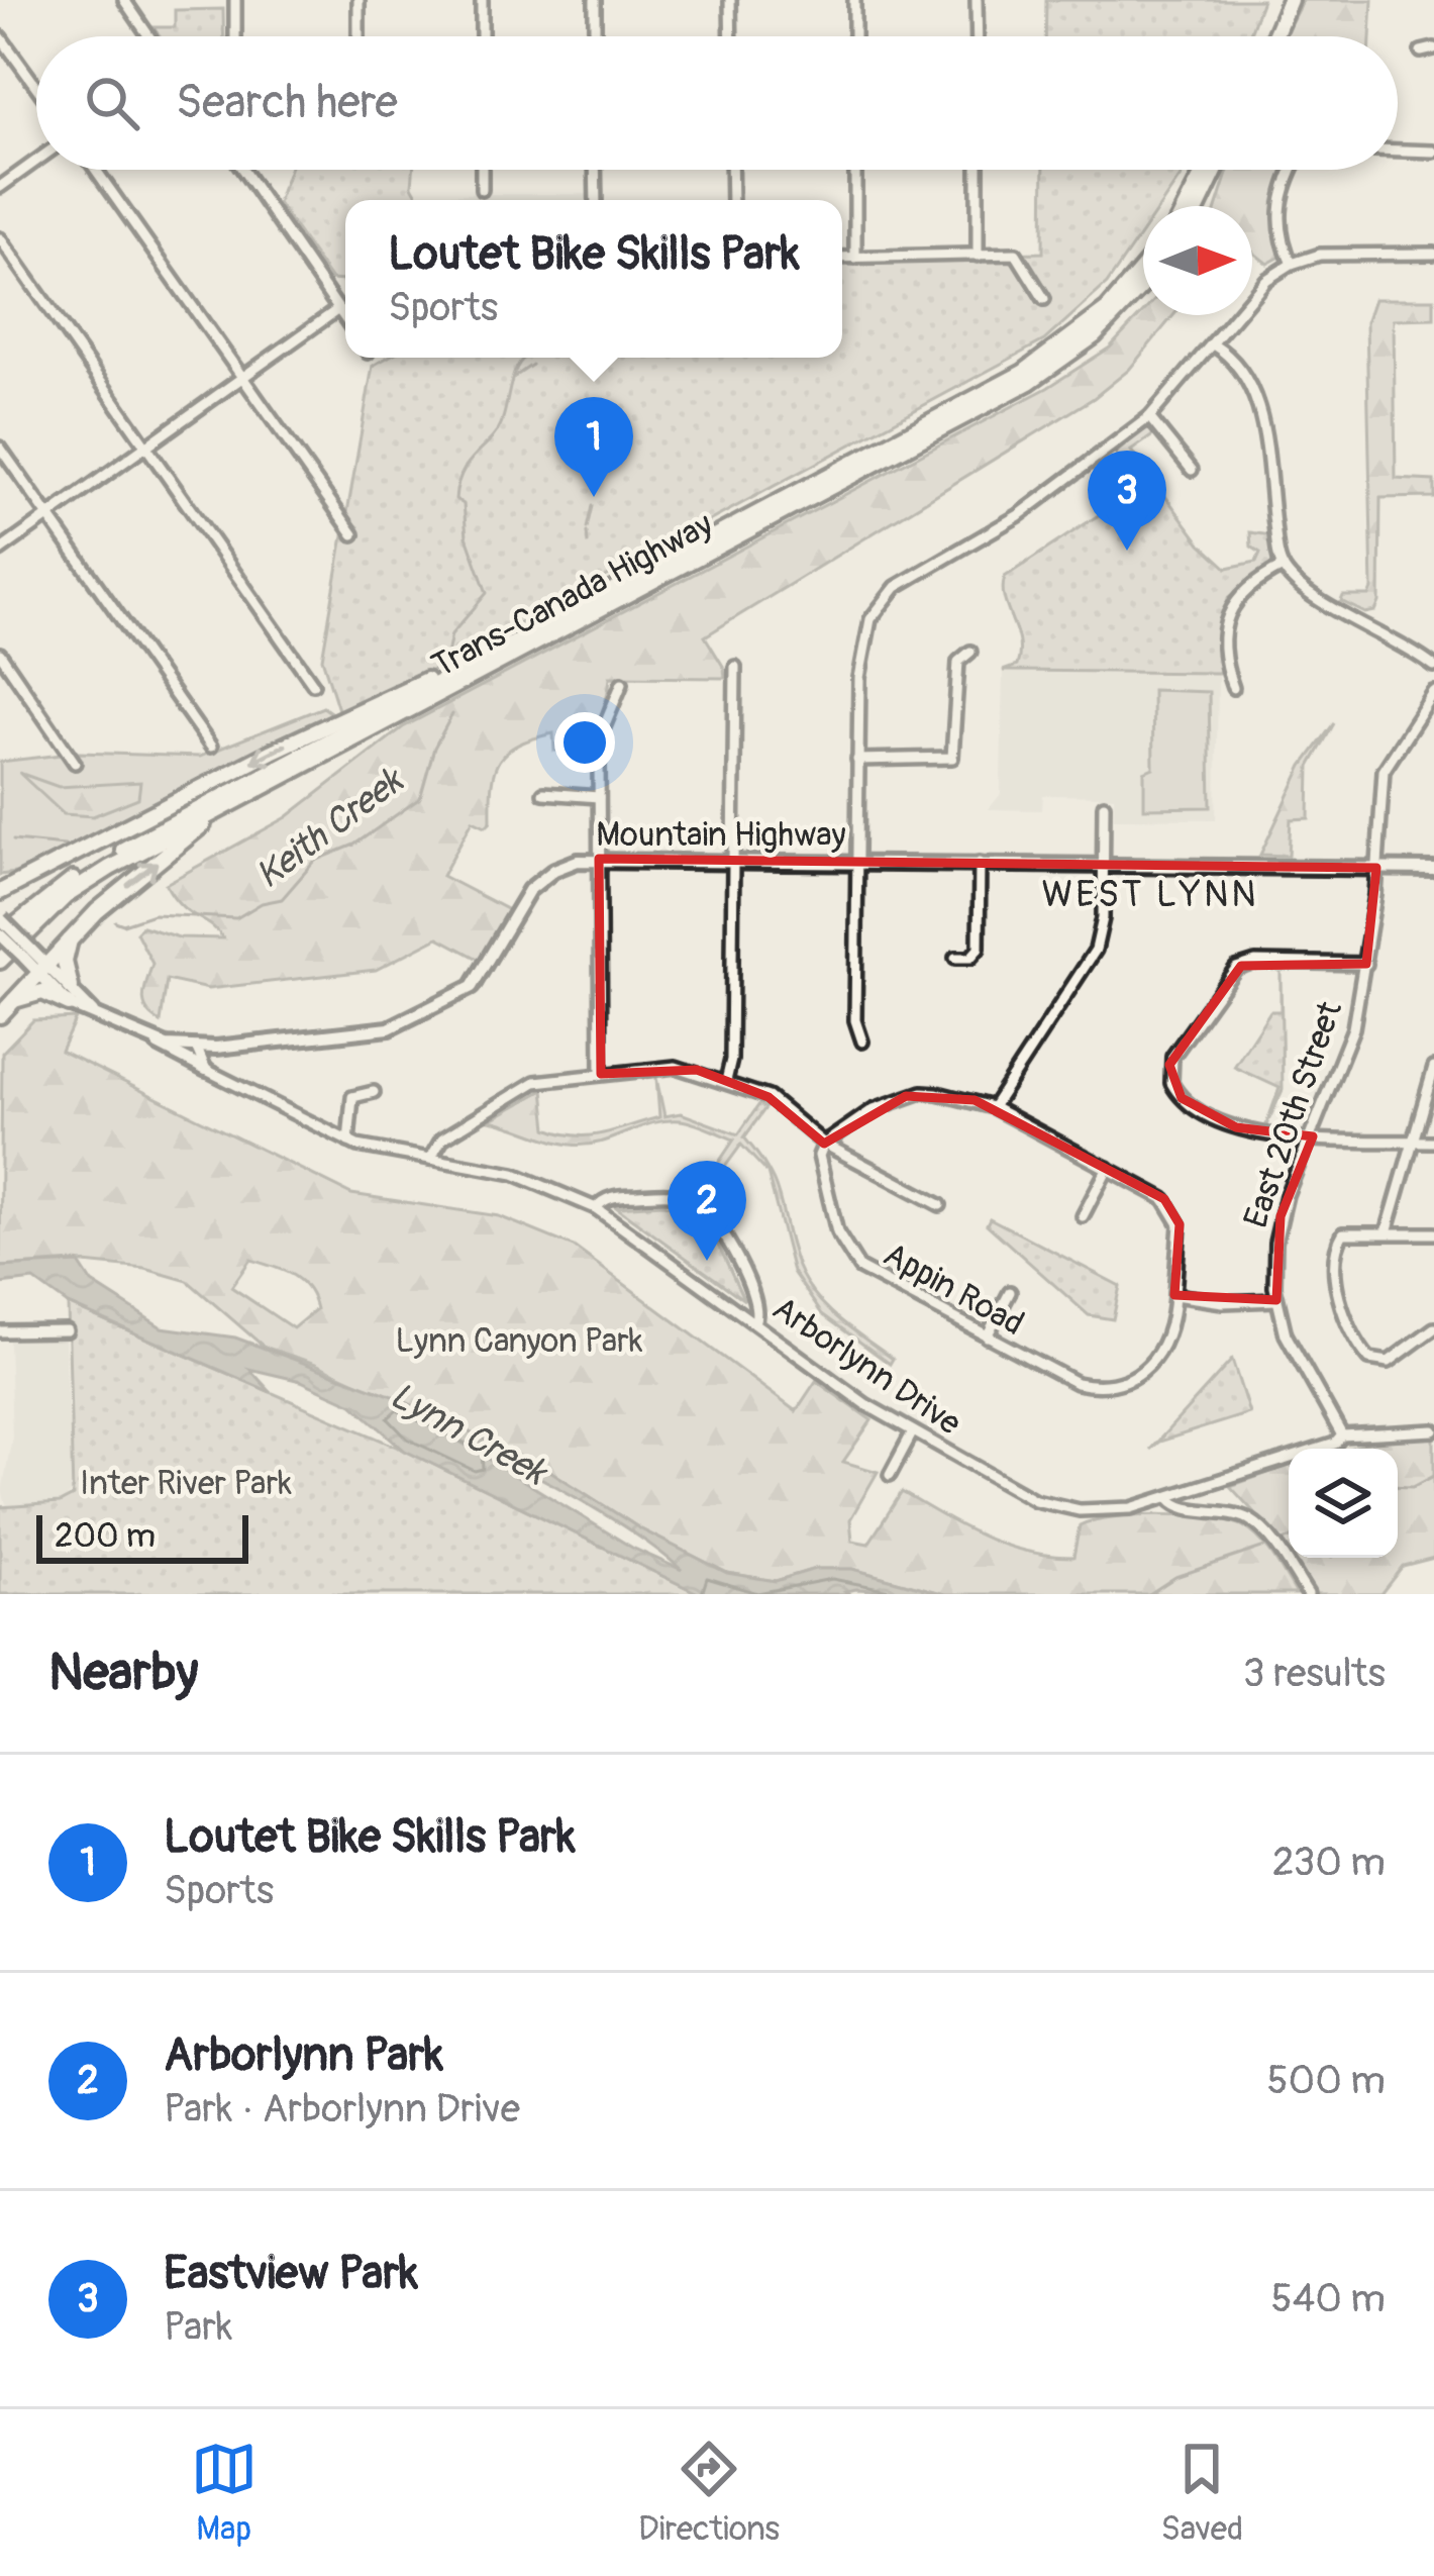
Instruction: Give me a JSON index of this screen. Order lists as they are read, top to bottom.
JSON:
{
  "streets": {
    "highway": ["Trans-Canada Highway"],
    "main road": ["Mountain Highway"],
    "street": ["East 20th Street", "Appin Road", "Arborlynn Drive"]
  },
  "crossings": [
    ["Trans-Canada Highway", "Mountain Highway"],
    ["Mountain Highway", "East 20th Street"],
    ["East 20th Street", "Arborlynn Drive"]
  ],
  "districts": ["WEST LYNN"],
  "water": ["Keith Creek", "Lynn Creek"],
  "parks": ["Lynn Canyon Park", "Inter River Park"],
  "scale_bar": "200 m",
  "north": "right",
  "page": {
    "search": "Search here",
    "popup": ["Loutet Bike Skills Park", "Sports"],
    "pins": ["1", "3", "2"],
    "scale": "200 m",
    "heading": ["Nearby", "3 results"],
    "list": [
      {
        "mark": "1",
        "name": "Loutet Bike Skills Park",
        "note": "Sports",
        "value": "230 m"
      },
      {
        "mark": "2",
        "name": "Arborlynn Park",
        "note": "Park · Arborlynn Drive",
        "value": "500 m"
      },
      {
        "mark": "3",
        "name": "Eastview Park",
        "note": "Park",
        "value": "540 m"
      }
    ],
    "nav": ["Map", "Directions", "Saved"]
  }
}
